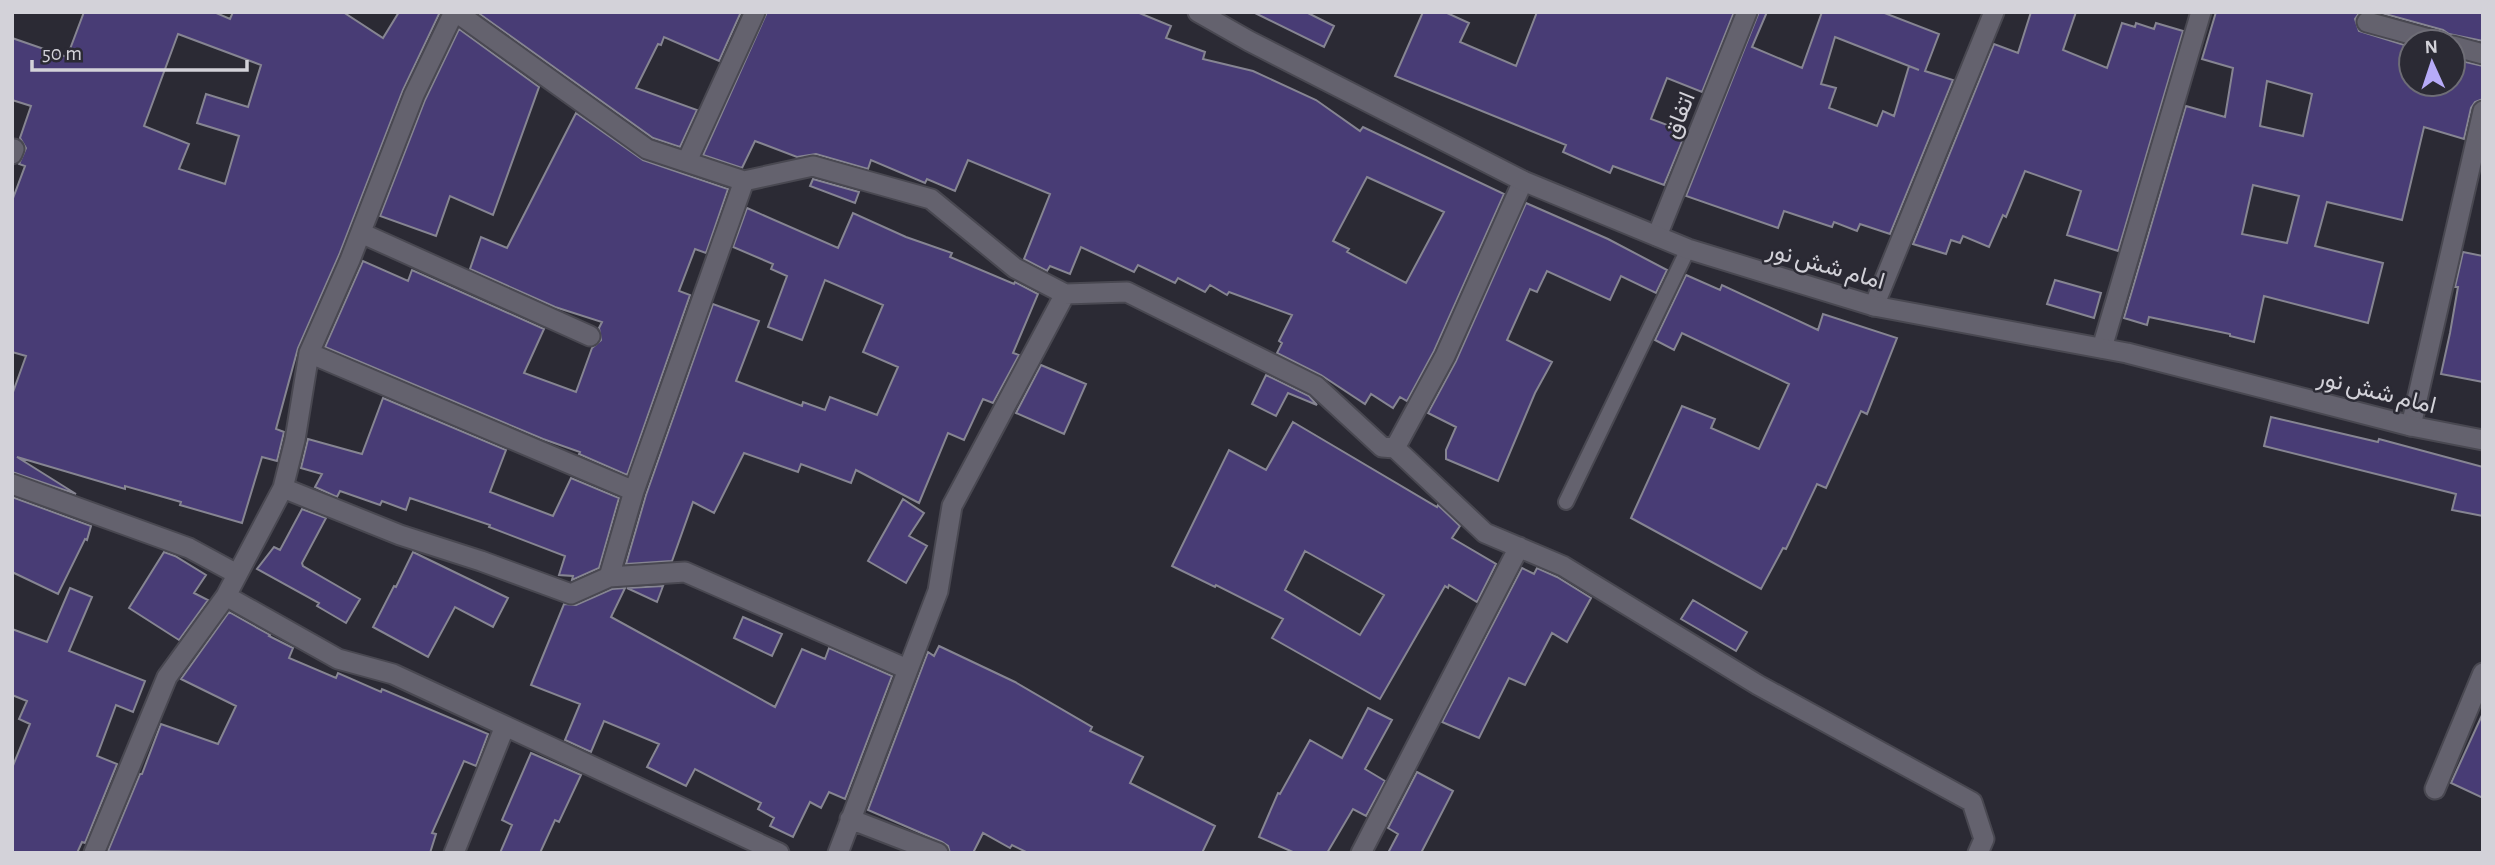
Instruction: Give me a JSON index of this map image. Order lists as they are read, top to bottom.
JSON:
{
  "streets": {
    "street": ["اتفاق", "امام شش نور"]
  },
  "crossings": [
    ["اتفاق", "امام شش نور"]
  ],
  "scale_bar": "50 m",
  "north": "top"
}
